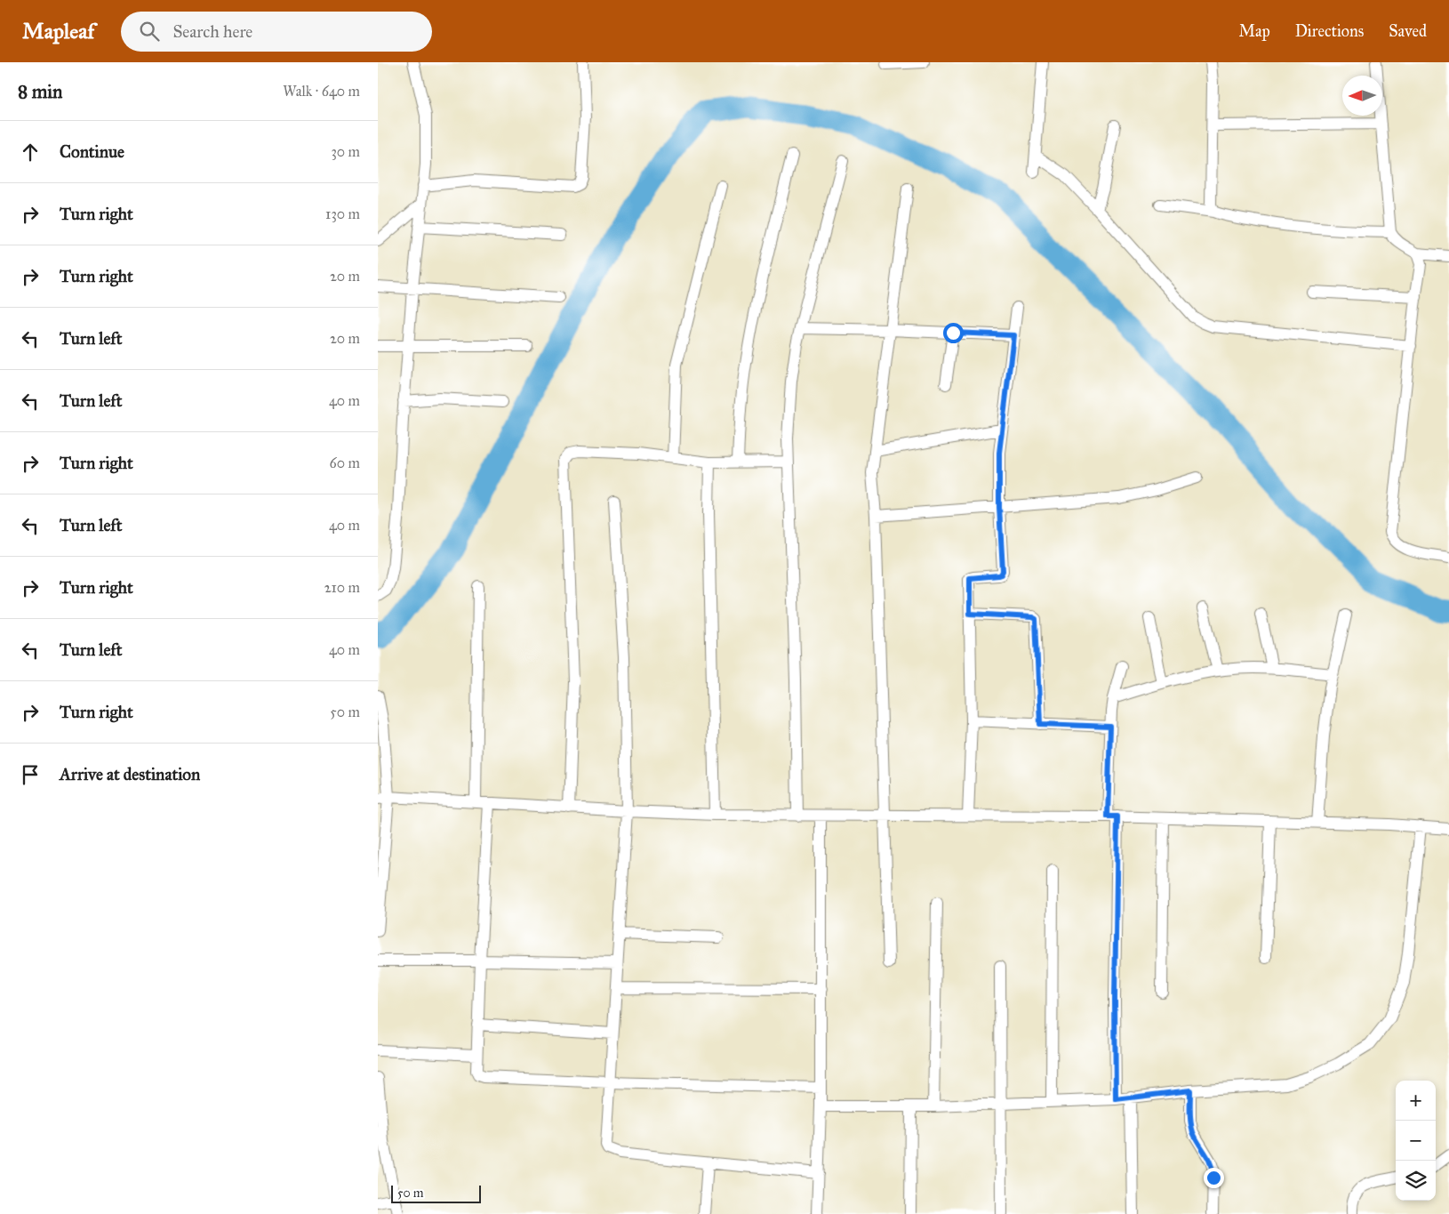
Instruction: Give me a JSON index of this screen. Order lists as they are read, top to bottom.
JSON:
{
  "scale_bar": "50 m",
  "north": "left",
  "page": {
    "header": "Mapleaf",
    "search": "Search here",
    "nav": ["Map", "Directions", "Saved"],
    "heading": ["8 min", "Walk · 640 m"],
    "list": [
      ["Continue", "30 m"],
      ["Turn right", "130 m"],
      ["Turn right", "20 m"],
      ["Turn left", "20 m"],
      ["Turn left", "40 m"],
      ["Turn right", "60 m"],
      ["Turn left", "40 m"],
      ["Turn right", "210 m"],
      ["Turn left", "40 m"],
      ["Turn right", "50 m"],
      "Arrive at destination"
    ],
    "map_buttons": ["+", "−"],
    "scale": "50 m"
  }
}
